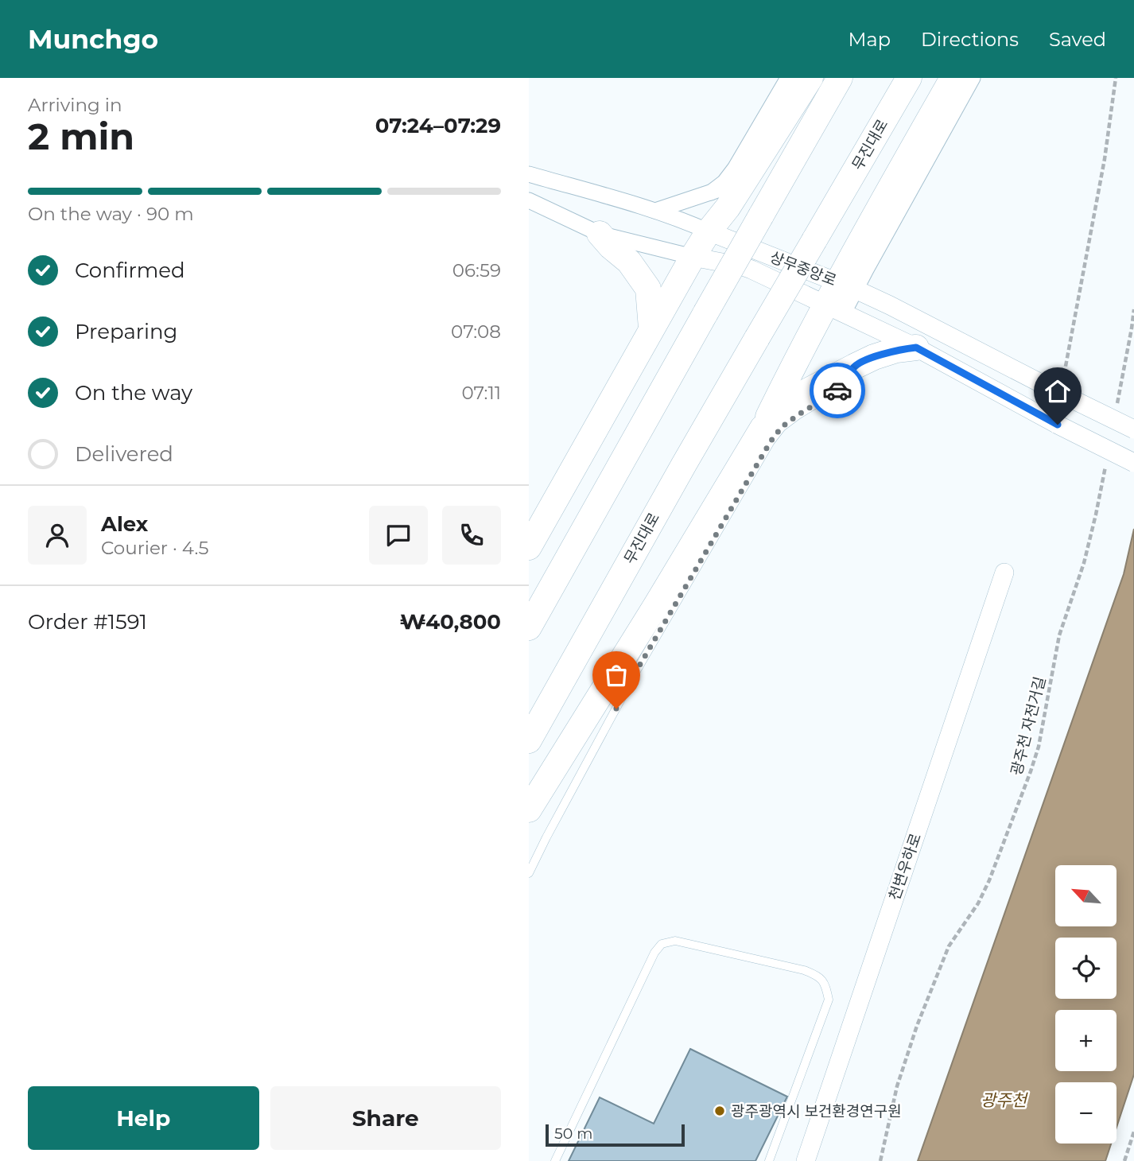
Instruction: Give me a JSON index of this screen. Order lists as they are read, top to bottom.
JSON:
{
  "streets": {
    "highway": ["무진대로"],
    "street": ["상무중앙로", "천변우하로"],
    "path": ["광주천 자전거길"]
  },
  "water": ["광주천"],
  "places": ["광주광역시 보건환경연구원"],
  "scale_bar": "50 m",
  "north": "top left",
  "page": {
    "header": "Munchgo",
    "nav": ["Map", "Directions", "Saved"],
    "heading": ["2 min", "Arriving in", "07:24–07:29"],
    "panel": [
      "Alex",
      "Courier · 4.5",
      "Order #1591",
      "₩40,800"
    ],
    "bar": "On the way · 90 m",
    "list": [
      ["Confirmed", "06:59"],
      ["Preparing", "07:08"],
      ["On the way", "07:11"],
      "Delivered"
    ],
    "map_buttons": ["+", "−"],
    "buttons": ["Help", "Share"],
    "scale": "50 m"
  }
}
